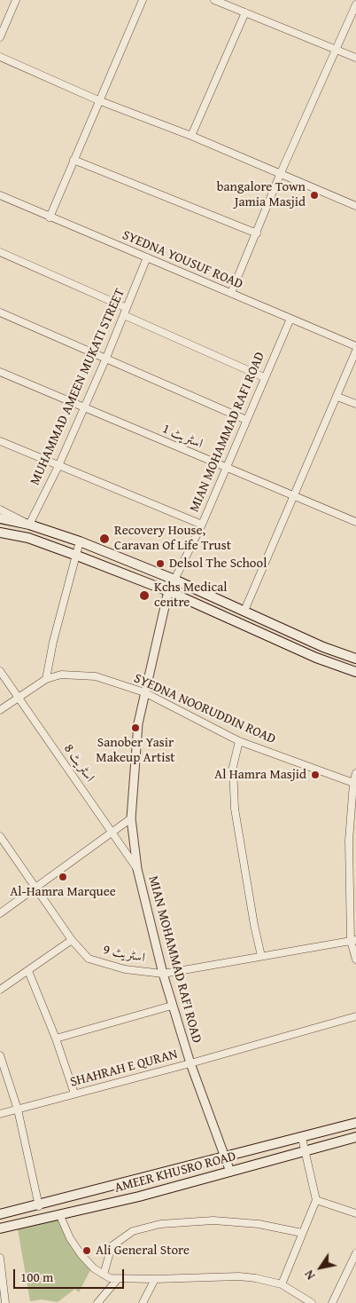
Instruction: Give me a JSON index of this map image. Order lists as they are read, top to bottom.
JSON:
{
  "streets": {
    "main road": ["AMEER KHUSRO ROAD"],
    "street": [
      "SYEDNA YOUSUF ROAD",
      "MUHAMMAD AMEEN MUKATI STREET",
      "MIAN MOHAMMAD RAFI ROAD",
      "اسٹریٹ 1",
      "SYEDNA NOORUDDIN ROAD",
      "اسٹریٹ 8",
      "اسٹریٹ 9",
      "SHAHRAH E QURAN"
    ]
  },
  "crossings": [
    ["SYEDNA YOUSUF ROAD", "MUHAMMAD AMEEN MUKATI STREET"],
    ["SYEDNA YOUSUF ROAD", "MIAN MOHAMMAD RAFI ROAD"],
    ["MUHAMMAD AMEEN MUKATI STREET", "اسٹریٹ 1"],
    ["MIAN MOHAMMAD RAFI ROAD", "اسٹریٹ 1"],
    ["MIAN MOHAMMAD RAFI ROAD", "SYEDNA NOORUDDIN ROAD"],
    ["MIAN MOHAMMAD RAFI ROAD", "اسٹریٹ 8"],
    ["MIAN MOHAMMAD RAFI ROAD", "اسٹریٹ 9"],
    ["MIAN MOHAMMAD RAFI ROAD", "SHAHRAH E QURAN"],
    ["MIAN MOHAMMAD RAFI ROAD", "AMEER KHUSRO ROAD"],
    ["SYEDNA NOORUDDIN ROAD", "اسٹریٹ 8"]
  ],
  "places": [
    "bangalore Town Jamia Masjid",
    "Recovery House, Caravan Of Life Trust",
    "Delsol The School",
    "Kchs Medical centre",
    "Sanober Yasir Makeup Artist",
    "Al Hamra Masjid",
    "Al-Hamra Marquee",
    "Ali General Store"
  ],
  "scale_bar": "100 m",
  "north": "bottom left"
}
